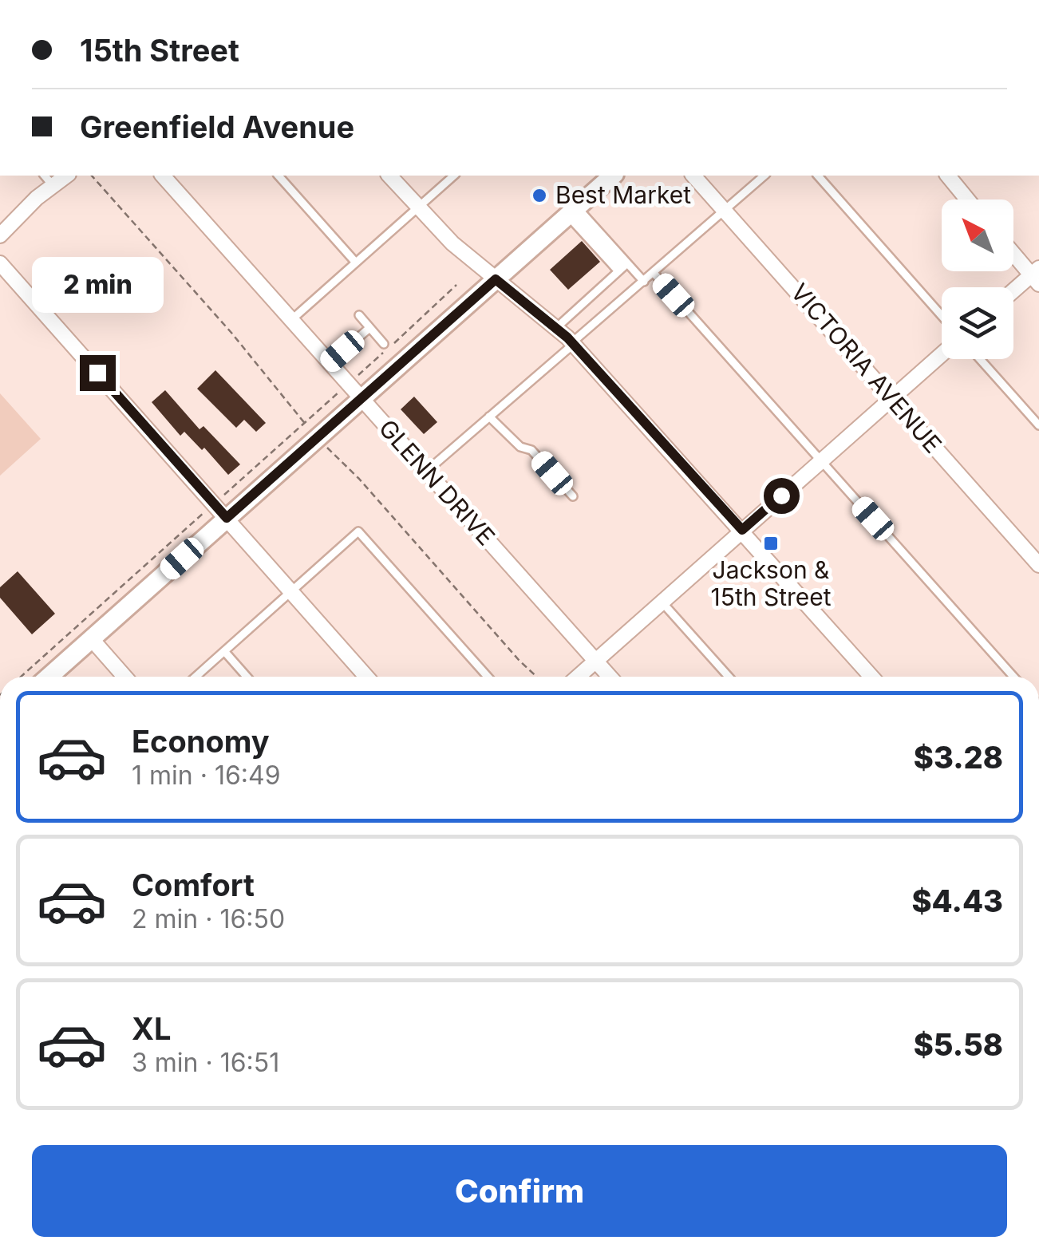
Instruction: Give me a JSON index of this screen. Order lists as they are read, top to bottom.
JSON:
{
  "streets": {
    "street": ["VICTORIA AVENUE", "GLENN DRIVE"]
  },
  "places": {
    "other": ["Best Market"],
    "transit": ["Jackson & 15th Street"]
  },
  "north": "top left",
  "page": {
    "banner": ["15th Street", "Greenfield Avenue"],
    "bubble": "2 min",
    "list": [
      {
        "name": "Economy",
        "note": "1 min · 16:49",
        "value": "$3.28"
      },
      {
        "name": "Comfort",
        "note": "2 min · 16:50",
        "value": "$4.43"
      },
      {
        "name": "XL",
        "note": "3 min · 16:51",
        "value": "$5.58"
      }
    ],
    "buttons": "Confirm"
  }
}
